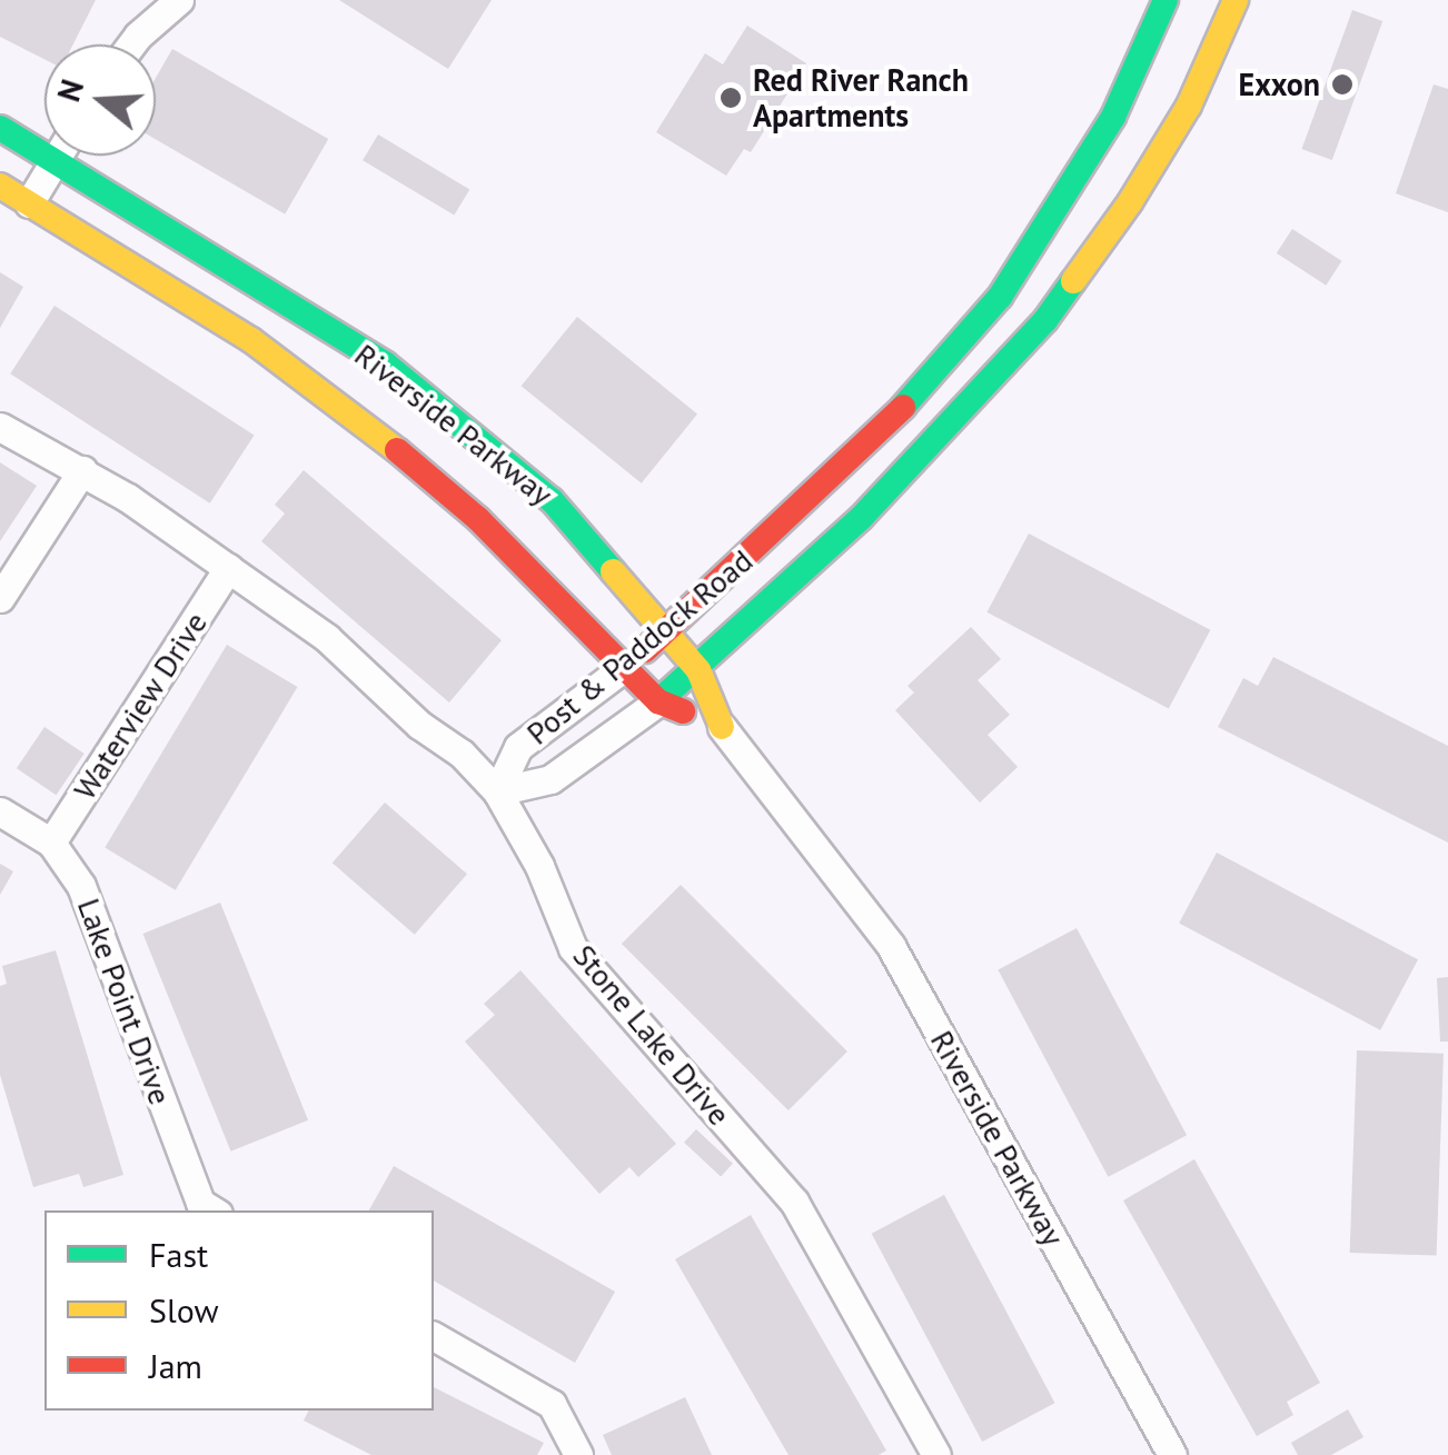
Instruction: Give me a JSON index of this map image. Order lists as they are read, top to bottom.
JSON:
{
  "streets": {
    "street": [
      "Riverside Parkway",
      "Post & Paddock Road",
      "Waterview Drive",
      "Lake Point Drive",
      "Stone Lake Drive"
    ]
  },
  "crossings": [
    ["Riverside Parkway", "Post & Paddock Road"],
    ["Post & Paddock Road", "Stone Lake Drive"],
    ["Waterview Drive", "Lake Point Drive"],
    ["Waterview Drive", "Stone Lake Drive"]
  ],
  "places": ["Exxon", "Red River Ranch Apartments"],
  "legend": ["Fast", "Slow", "Jam"],
  "north": "left"
}
